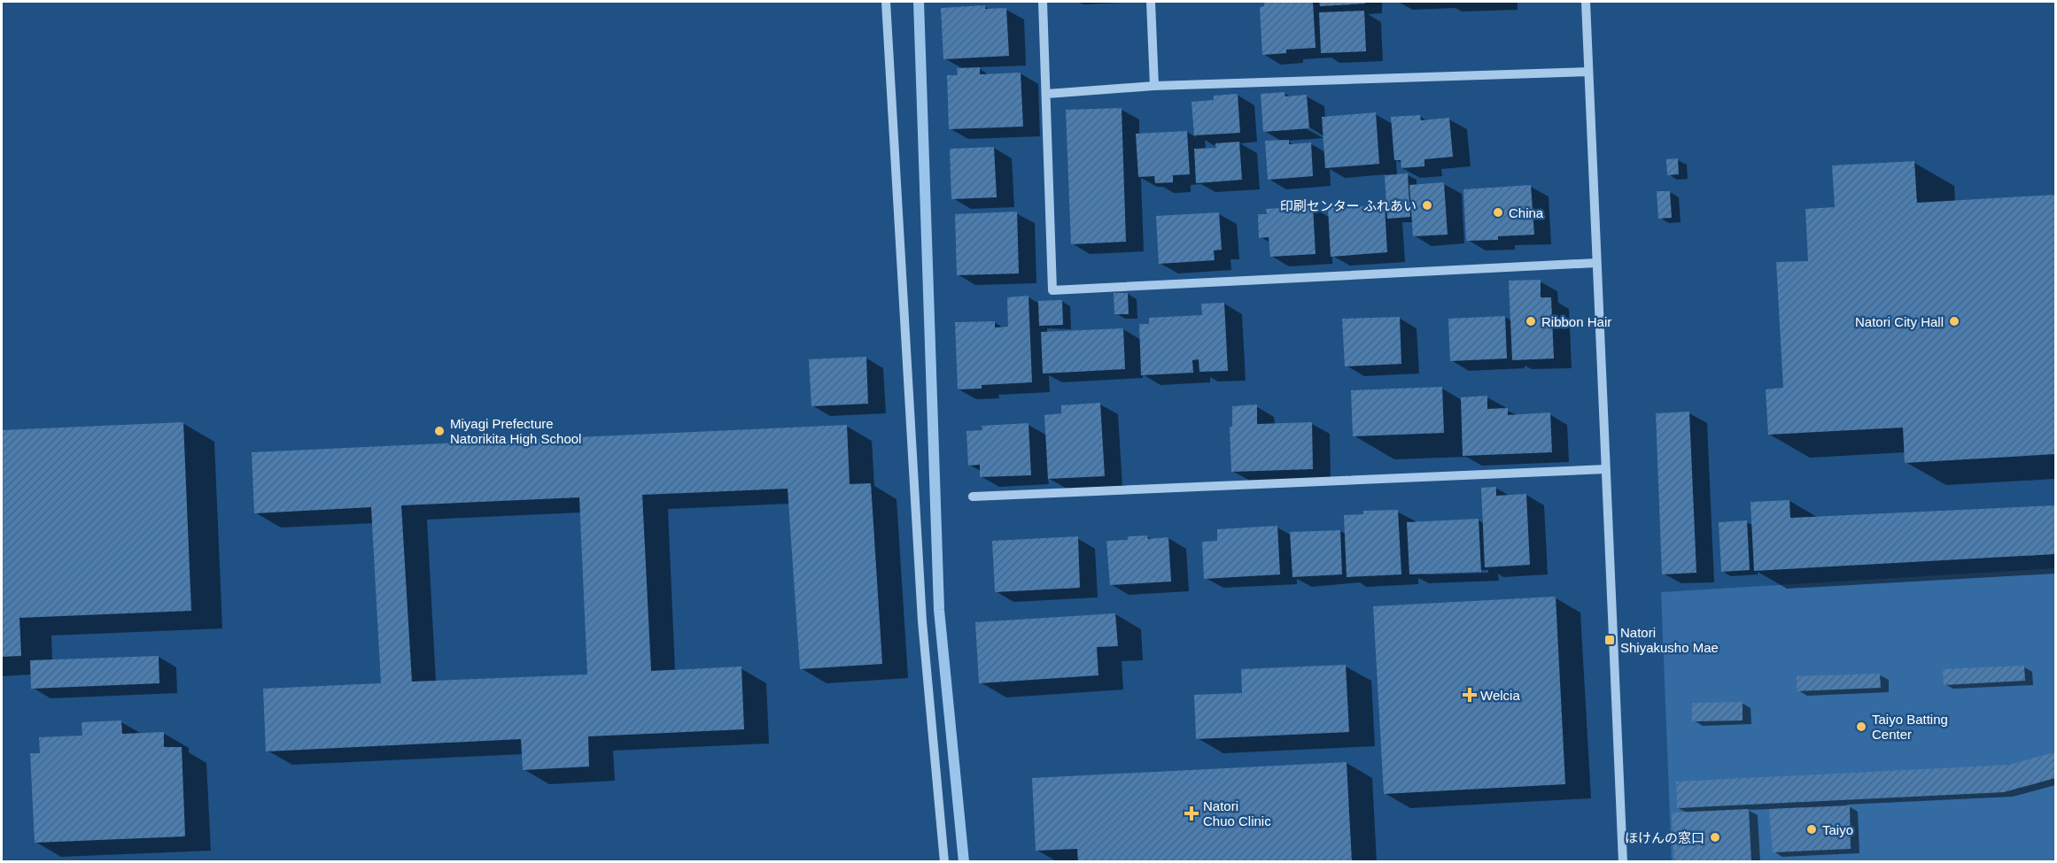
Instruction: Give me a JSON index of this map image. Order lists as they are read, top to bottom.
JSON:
{
  "places": {
    "other": [
      "印刷センター ふれあい",
      "China",
      "Ribbon Hair",
      "Natori City Hall",
      "Miyagi Prefecture Natorikita High School",
      "Taiyo Batting Center",
      "Taiyo",
      "ほけんの窓口"
    ],
    "transit": ["Natori Shiyakusho Mae"],
    "health": ["Welcia", "Natori Chuo Clinic"]
  }
}
